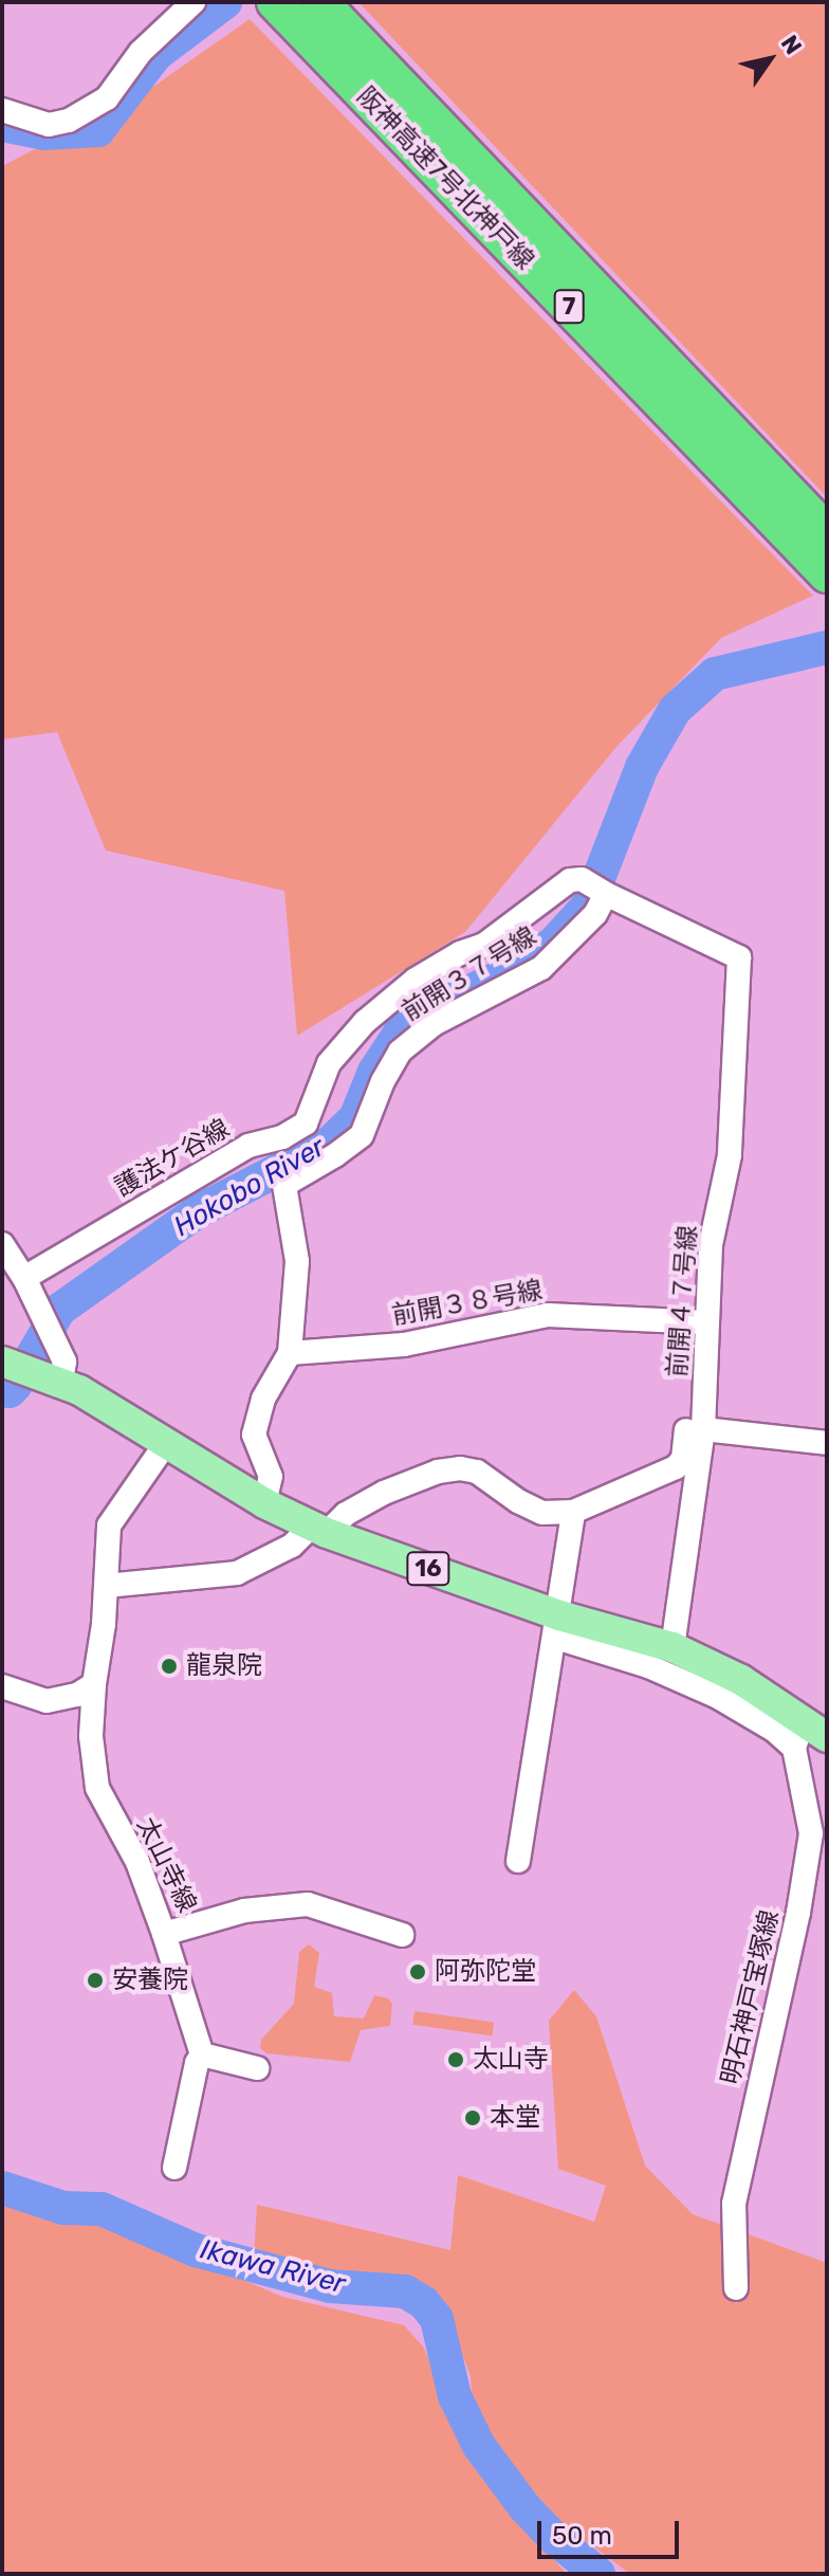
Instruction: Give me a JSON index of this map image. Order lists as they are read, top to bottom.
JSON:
{
  "streets": {
    "highway": ["阪神高速7号北神戸線", "7"],
    "main road": ["16"],
    "street": [
      "前開３７号線",
      "護法ケ谷線",
      "前開４７号線",
      "前開３８号線",
      "太山寺線",
      "明石神戸宝塚線"
    ]
  },
  "crossings": [
    ["前開３７号線", "前開４７号線"],
    ["前開３７号線", "前開３８号線"],
    ["前開３７号線", "16"],
    ["前開４７号線", "前開３８号線"],
    ["前開４７号線", "16"],
    ["16", "太山寺線"],
    ["16", "明石神戸宝塚線"]
  ],
  "water": ["Hokobo River", "Ikawa River"],
  "places": [
    "龍泉院",
    "阿弥陀堂",
    "安養院",
    "太山寺",
    "本堂"
  ],
  "scale_bar": "50 m",
  "north": "top right"
}
